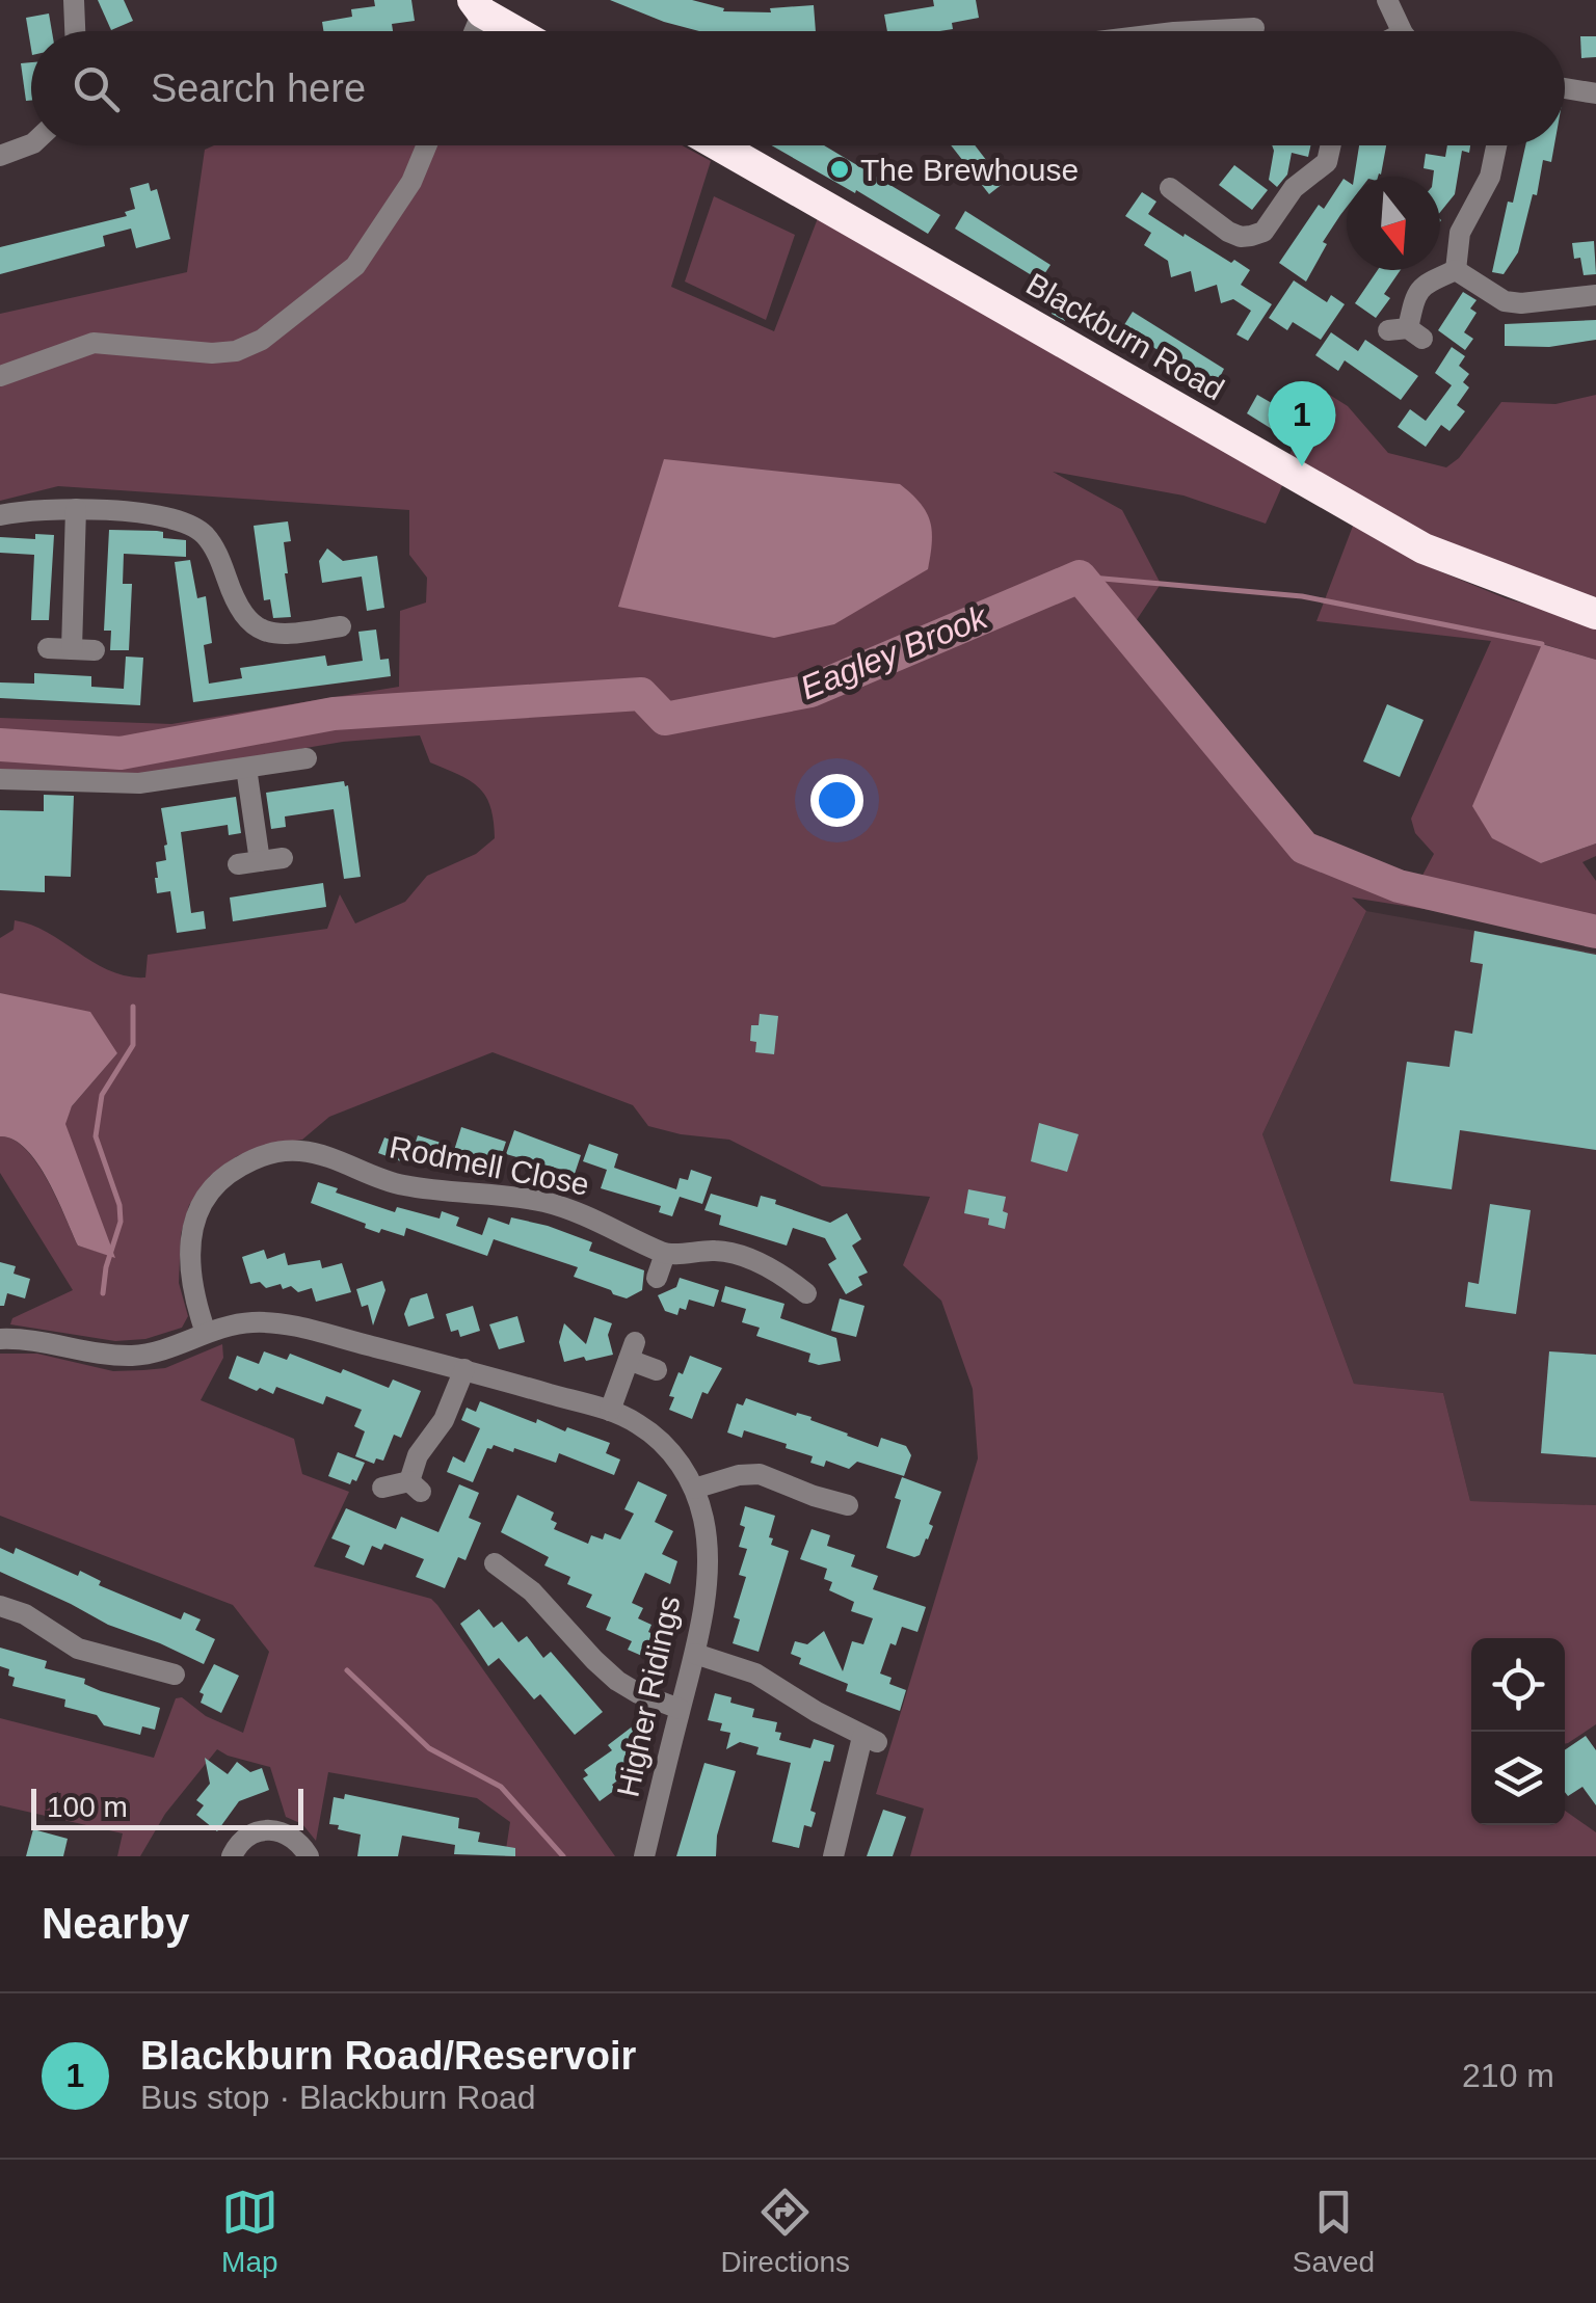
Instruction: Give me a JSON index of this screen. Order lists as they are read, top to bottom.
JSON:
{
  "streets": {
    "highway": ["Blackburn Road"],
    "street": ["Rodmell Close", "Higher Ridings"]
  },
  "crossings": [
    ["Rodmell Close", "Higher Ridings"]
  ],
  "water": ["Eagley Brook"],
  "places": ["The Brewhouse"],
  "scale_bar": "100 m",
  "north": "bottom",
  "page": {
    "search": "Search here",
    "pins": "1",
    "scale": "100 m",
    "heading": "Nearby",
    "list": [
      {
        "mark": "1",
        "name": "Blackburn Road/Reservoir",
        "note": "Bus stop · Blackburn Road",
        "value": "210 m"
      }
    ],
    "nav": ["Map", "Directions", "Saved"]
  }
}
